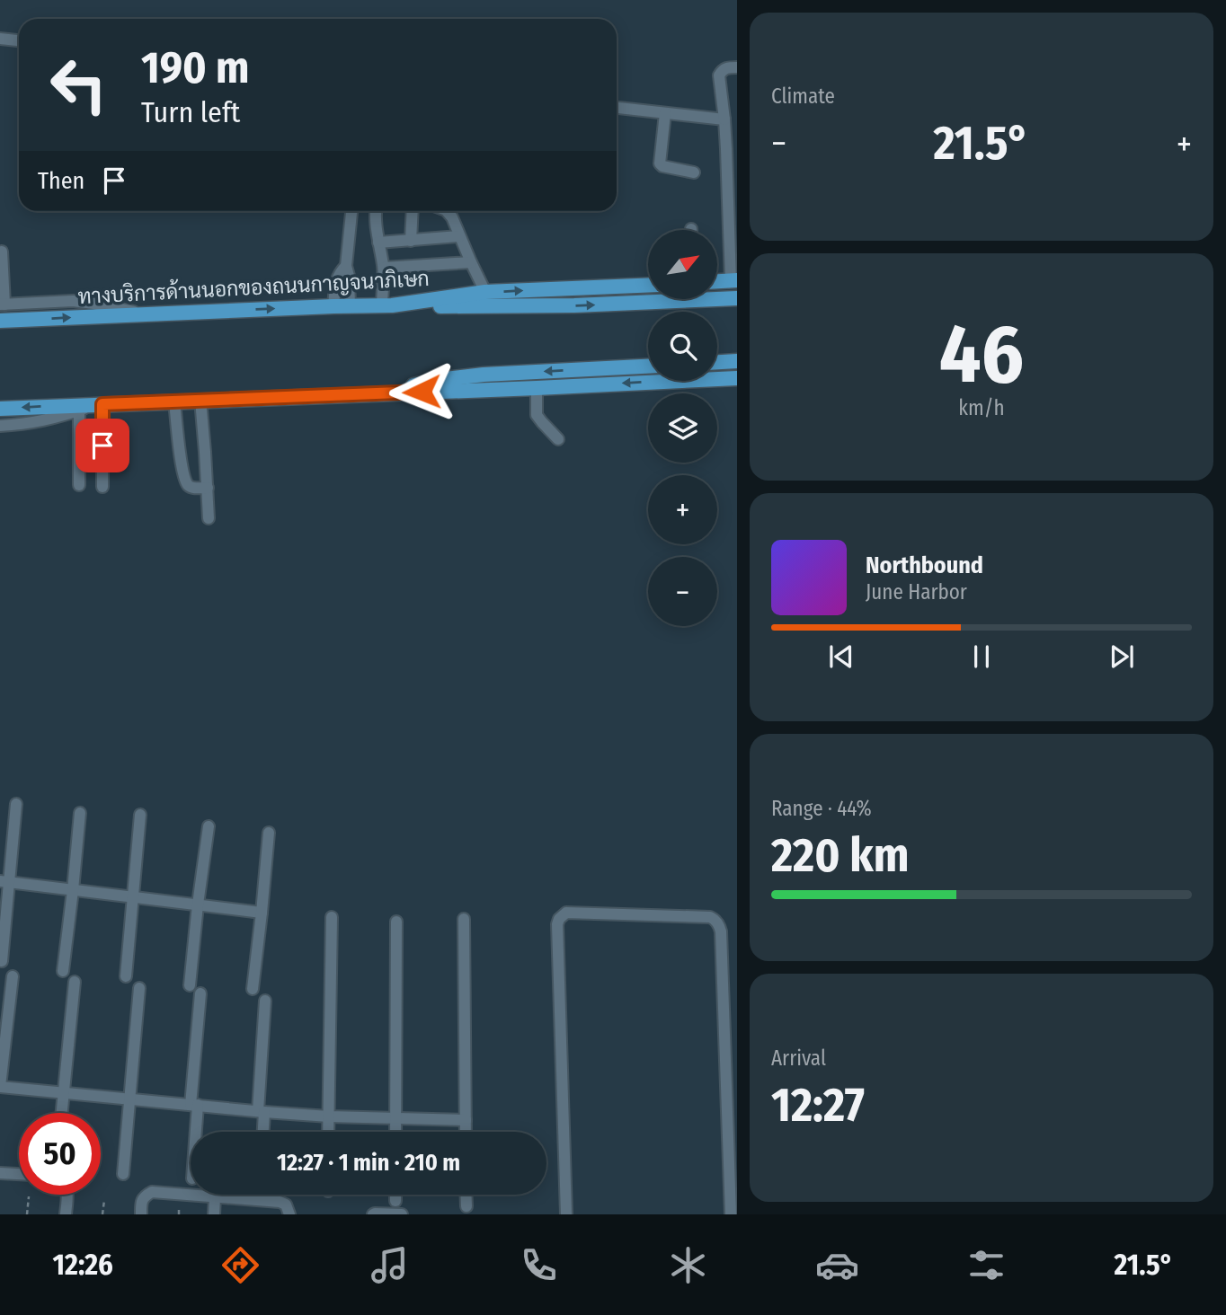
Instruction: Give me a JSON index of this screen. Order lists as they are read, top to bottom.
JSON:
{
  "streets": {
    "main road": ["ทางบริการด้านนอกของถนนกาญจนาภิเษก"]
  },
  "north": "top right",
  "page": {
    "tile": [
      "Climate",
      ["46", "km/h"],
      ["Range · 44%", "220 km"],
      ["Arrival", "12:27"]
    ],
    "turn": ["190 m", "Turn left"],
    "heat": ["−", "21.5°", "+"],
    "then": "Then",
    "map_buttons": ["+", "−"],
    "song": ["Northbound", "June Harbor"],
    "limit": "50",
    "trip": "12:27 · 1 min · 210 m",
    "tabs": ["12:26", "21.5°"]
  }
}
